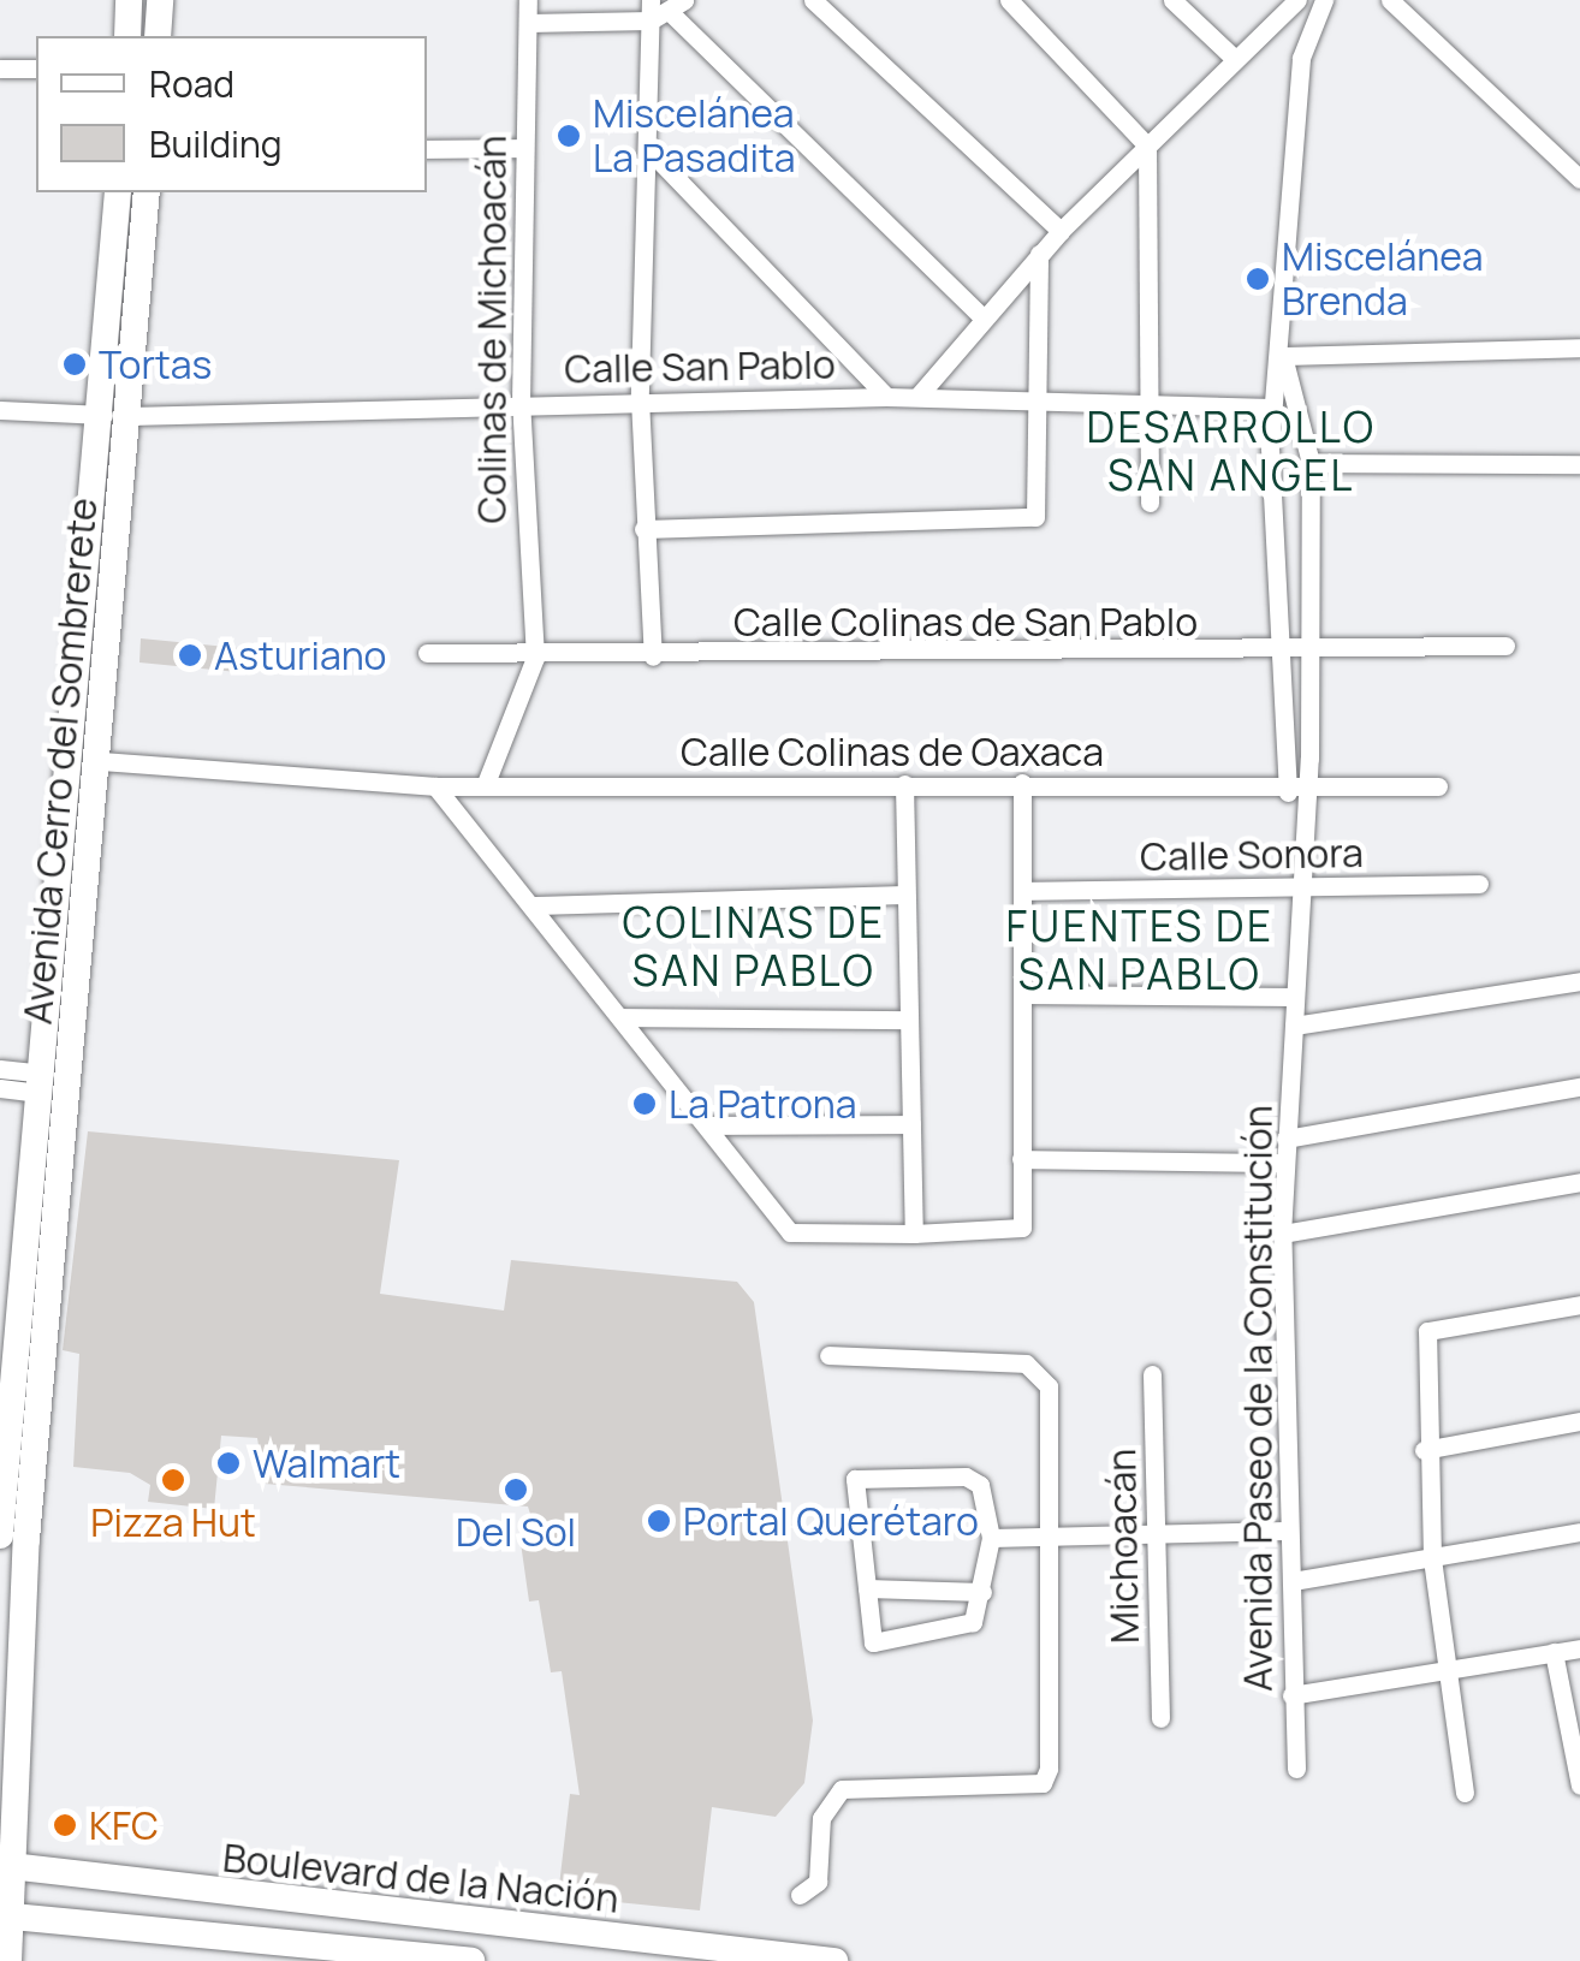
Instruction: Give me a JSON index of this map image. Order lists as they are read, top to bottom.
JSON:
{
  "streets": {
    "main road": ["Avenida Cerro del Sombrerete", "Boulevard de la Nación"],
    "street": [
      "Colinas de Michoacán",
      "Calle San Pablo",
      "Calle Colinas de San Pablo",
      "Calle Colinas de Oaxaca",
      "Calle Sonora",
      "Avenida Paseo de la Constitución",
      "Michoacán"
    ]
  },
  "crossings": [
    ["Colinas de Michoacán", "Calle San Pablo"],
    ["Colinas de Michoacán", "Calle Colinas de San Pablo"],
    ["Calle San Pablo", "Avenida Cerro del Sombrerete"],
    ["Calle Colinas de Oaxaca", "Avenida Cerro del Sombrerete"],
    ["Calle Colinas de Oaxaca", "Avenida Paseo de la Constitución"],
    ["Avenida Cerro del Sombrerete", "Boulevard de la Nación"],
    ["Calle Sonora", "Avenida Paseo de la Constitución"]
  ],
  "districts": ["DESARROLLO SAN ANGEL", "COLINAS DE SAN PABLO", "FUENTES DE SAN PABLO"],
  "places": [
    "Miscelánea La Pasadita",
    "Miscelánea Brenda",
    "Tortas",
    "Asturiano",
    "La Patrona",
    "Walmart",
    "Pizza Hut",
    "Del Sol",
    "Portal Querétaro",
    "KFC"
  ],
  "legend": ["Road", "Building"]
}
